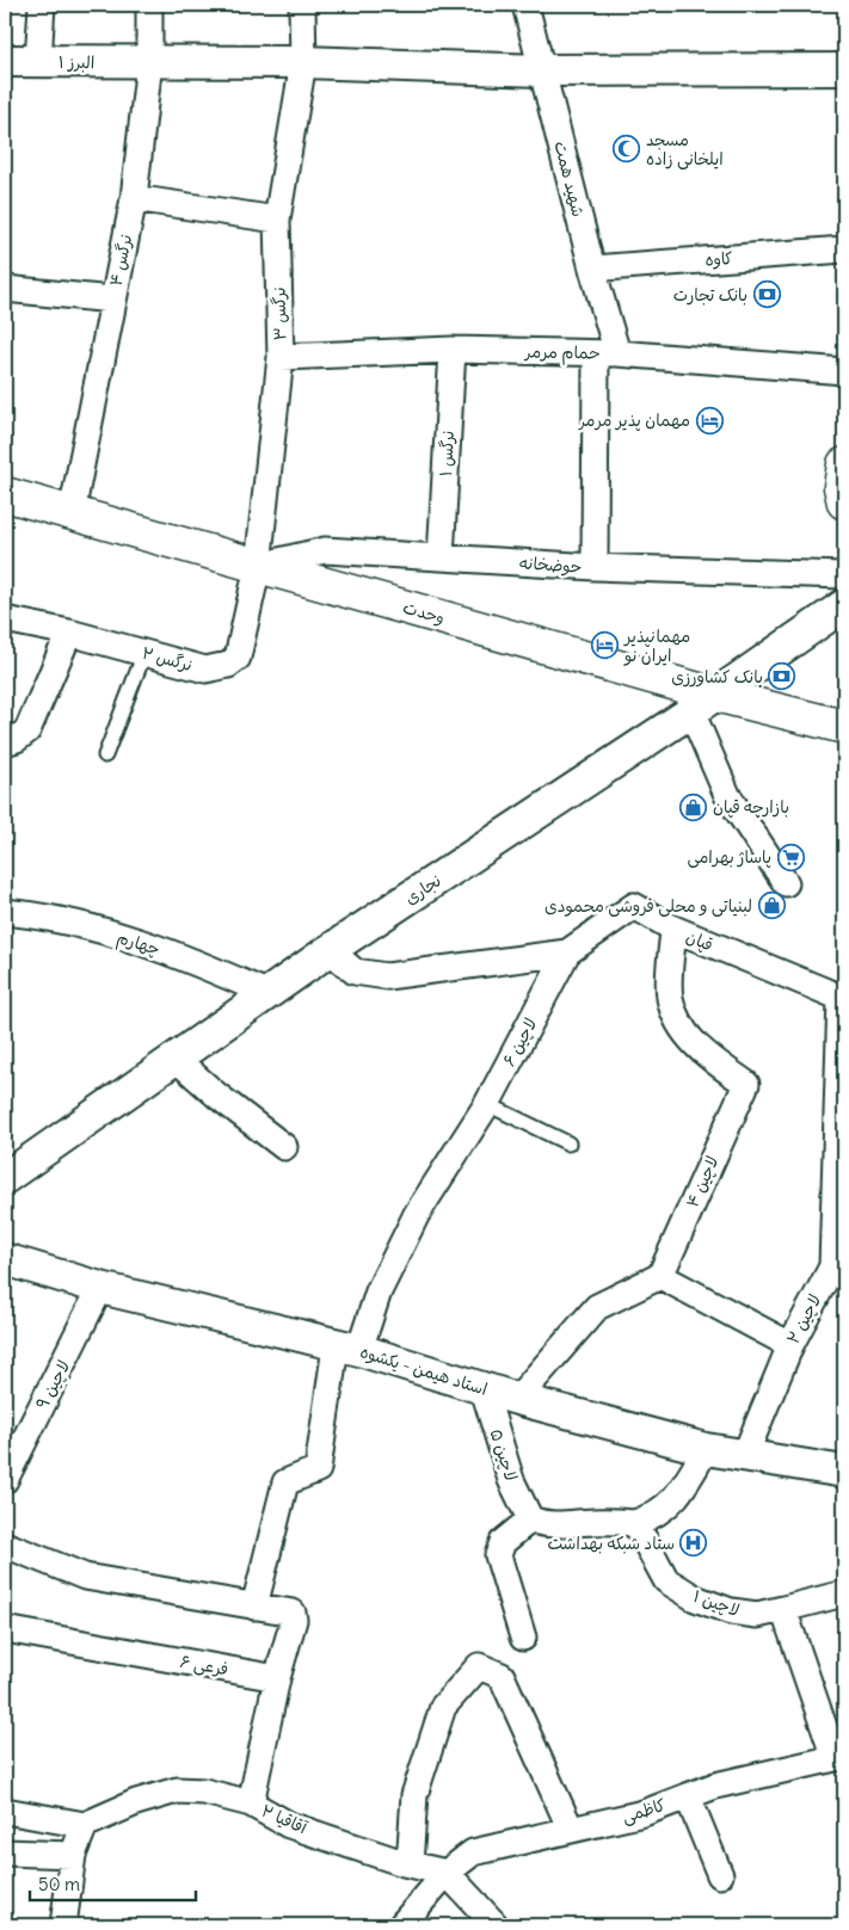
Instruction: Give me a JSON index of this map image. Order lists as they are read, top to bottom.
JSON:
{
  "streets": {
    "main road": ["وحدت"],
    "street": [
      "البرز ۱",
      "شهید همت",
      "کاوه",
      "نرگس ۴",
      "نرگس ۳",
      "حمام مرمر",
      "نرگس ۱",
      "حوضخانه",
      "نرگس ۲",
      "نجاری",
      "قپان",
      "چهارم",
      "لاچین ۶",
      "لاچین ۴",
      "لاچین ۲",
      "استاد هیمن - یکشوه",
      "لاچین ۹",
      "لاچین ۵",
      "لاچین ۱",
      "فرعی ۶",
      "کاظمی",
      "آقاقیا ۲"
    ]
  },
  "crossings": [
    ["البرز ۱", "نرگس ۴"],
    ["شهید همت", "کاوه"],
    ["شهید همت", "حمام مرمر"],
    ["شهید همت", "حوضخانه"],
    ["نرگس ۴", "وحدت"],
    ["نرگس ۳", "حمام مرمر"],
    ["نرگس ۳", "حوضخانه"],
    ["نرگس ۳", "وحدت"],
    ["نرگس ۳", "نرگس ۲"],
    ["حمام مرمر", "نرگس ۱"],
    ["نرگس ۱", "حوضخانه"],
    ["حوضخانه", "وحدت"],
    ["حوضخانه", "نرگس ۲"],
    ["وحدت", "نرگس ۲"],
    ["وحدت", "نجاری"],
    ["نجاری", "چهارم"],
    ["قپان", "لاچین ۶"],
    ["قپان", "لاچین ۴"],
    ["قپان", "لاچین ۲"],
    ["لاچین ۶", "استاد هیمن - یکشوه"],
    ["لاچین ۲", "استاد هیمن - یکشوه"],
    ["استاد هیمن - یکشوه", "لاچین ۹"],
    ["استاد هیمن - یکشوه", "لاچین ۵"],
    ["کاظمی", "آقاقیا ۲"]
  ],
  "places": {
    "mosque": ["مسجد ایلخانی زاده"],
    "bank": ["بانک تجارت", "بانک کشاورزی"],
    "hotel": ["مهمان پذیر مرمر", "مهمانپذیر ایران نو"],
    "shop": ["بازارچه قپان", "لبنیاتی و محلی فروشی محمودی"],
    "supermarket": ["پاساژ بهرامی"],
    "hospital": ["ستاد شبکه بهداشت"]
  },
  "scale_bar": "50 m"
}
